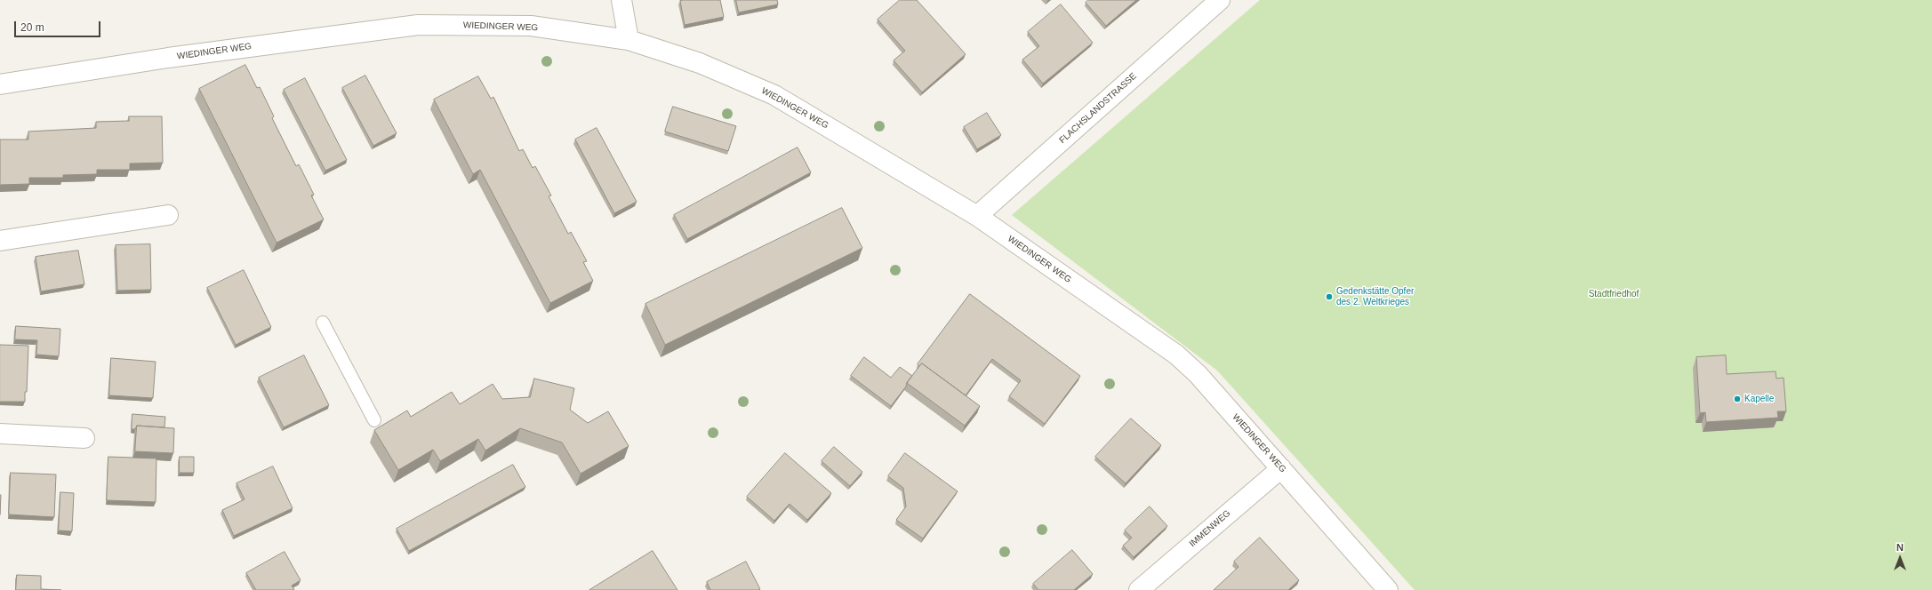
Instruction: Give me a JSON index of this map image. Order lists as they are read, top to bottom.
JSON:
{
  "streets": {
    "street": ["WIEDINGER WEG", "FLACHSLANDSTRASSE", "IMMENWEG"]
  },
  "crossings": [
    ["WIEDINGER WEG", "FLACHSLANDSTRASSE"],
    ["WIEDINGER WEG", "IMMENWEG"]
  ],
  "parks": ["Stadtfriedhof"],
  "places": ["Gedenkstätte Opfer des 2. Weltkrieges", "Kapelle"],
  "scale_bar": "20 m",
  "north": "top"
}
